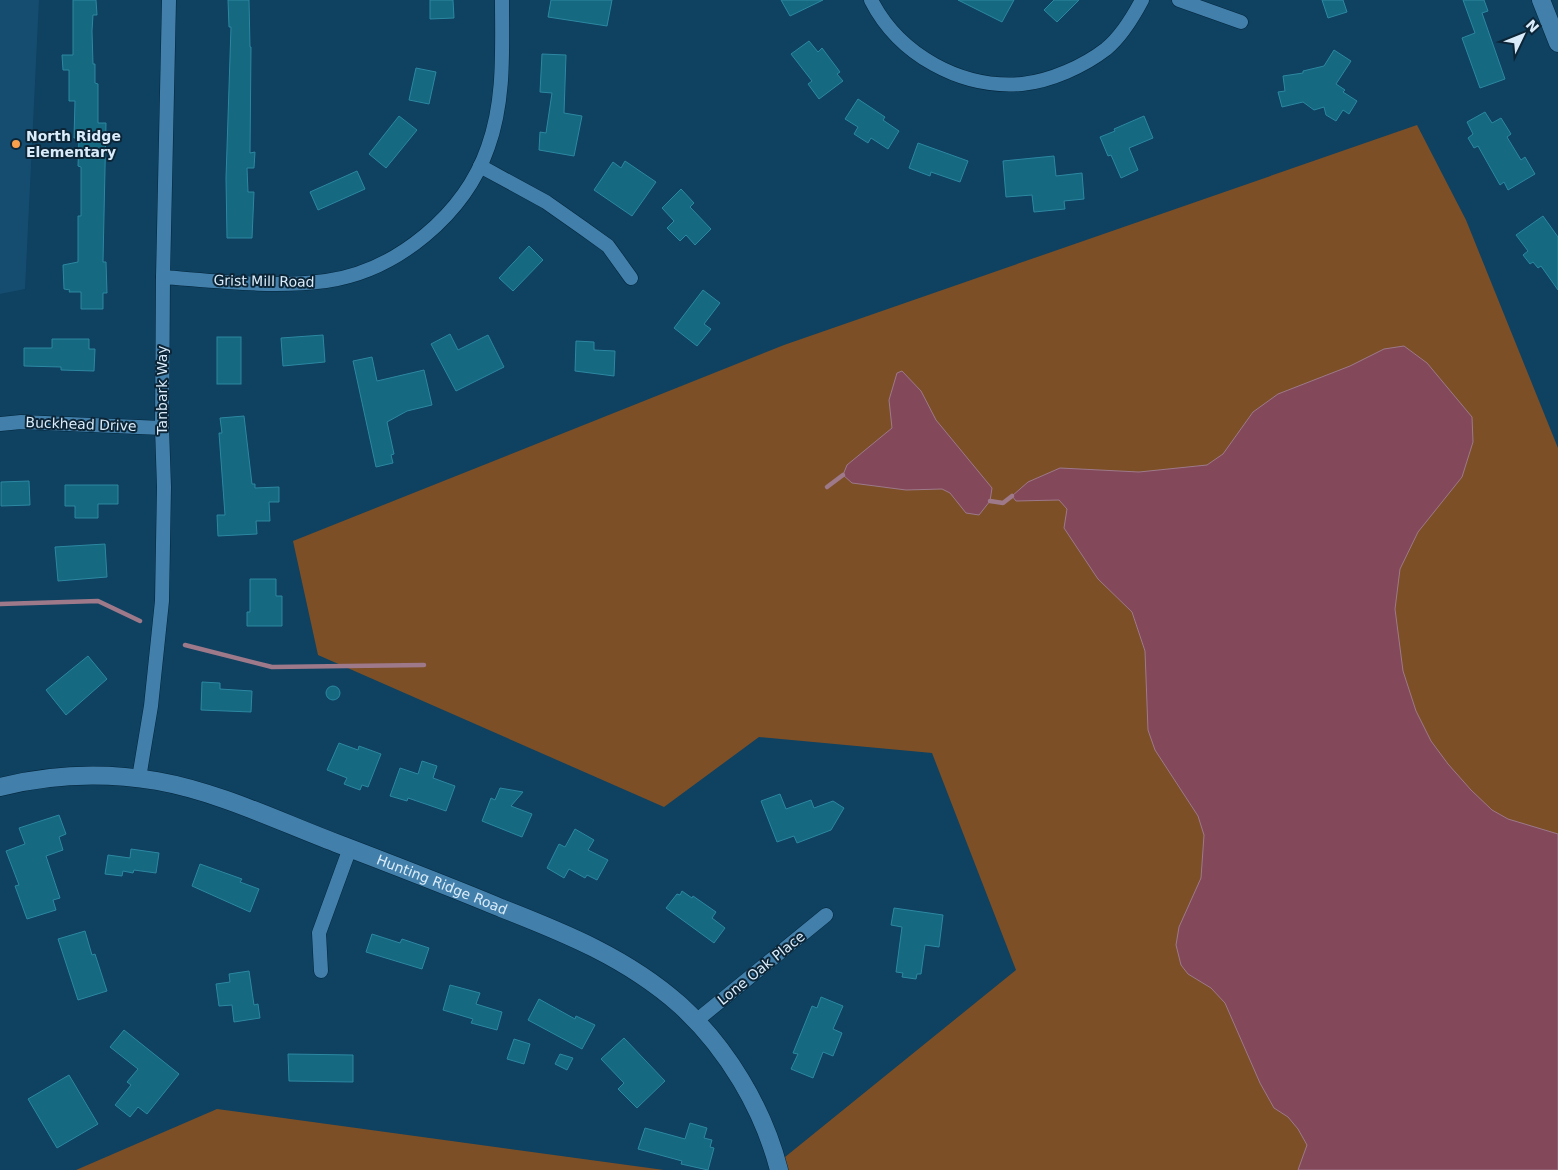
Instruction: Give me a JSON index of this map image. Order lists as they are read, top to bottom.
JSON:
{
  "streets": {
    "street": [
      "Grist Mill Road",
      "Tanbark Way",
      "Buckhead Drive",
      "Hunting Ridge Road",
      "Lone Oak Place"
    ]
  },
  "crossings": [
    ["Grist Mill Road", "Tanbark Way"],
    ["Tanbark Way", "Buckhead Drive"],
    ["Tanbark Way", "Hunting Ridge Road"],
    ["Hunting Ridge Road", "Lone Oak Place"]
  ],
  "places": ["North Ridge Elementary"],
  "north": "top right"
}
